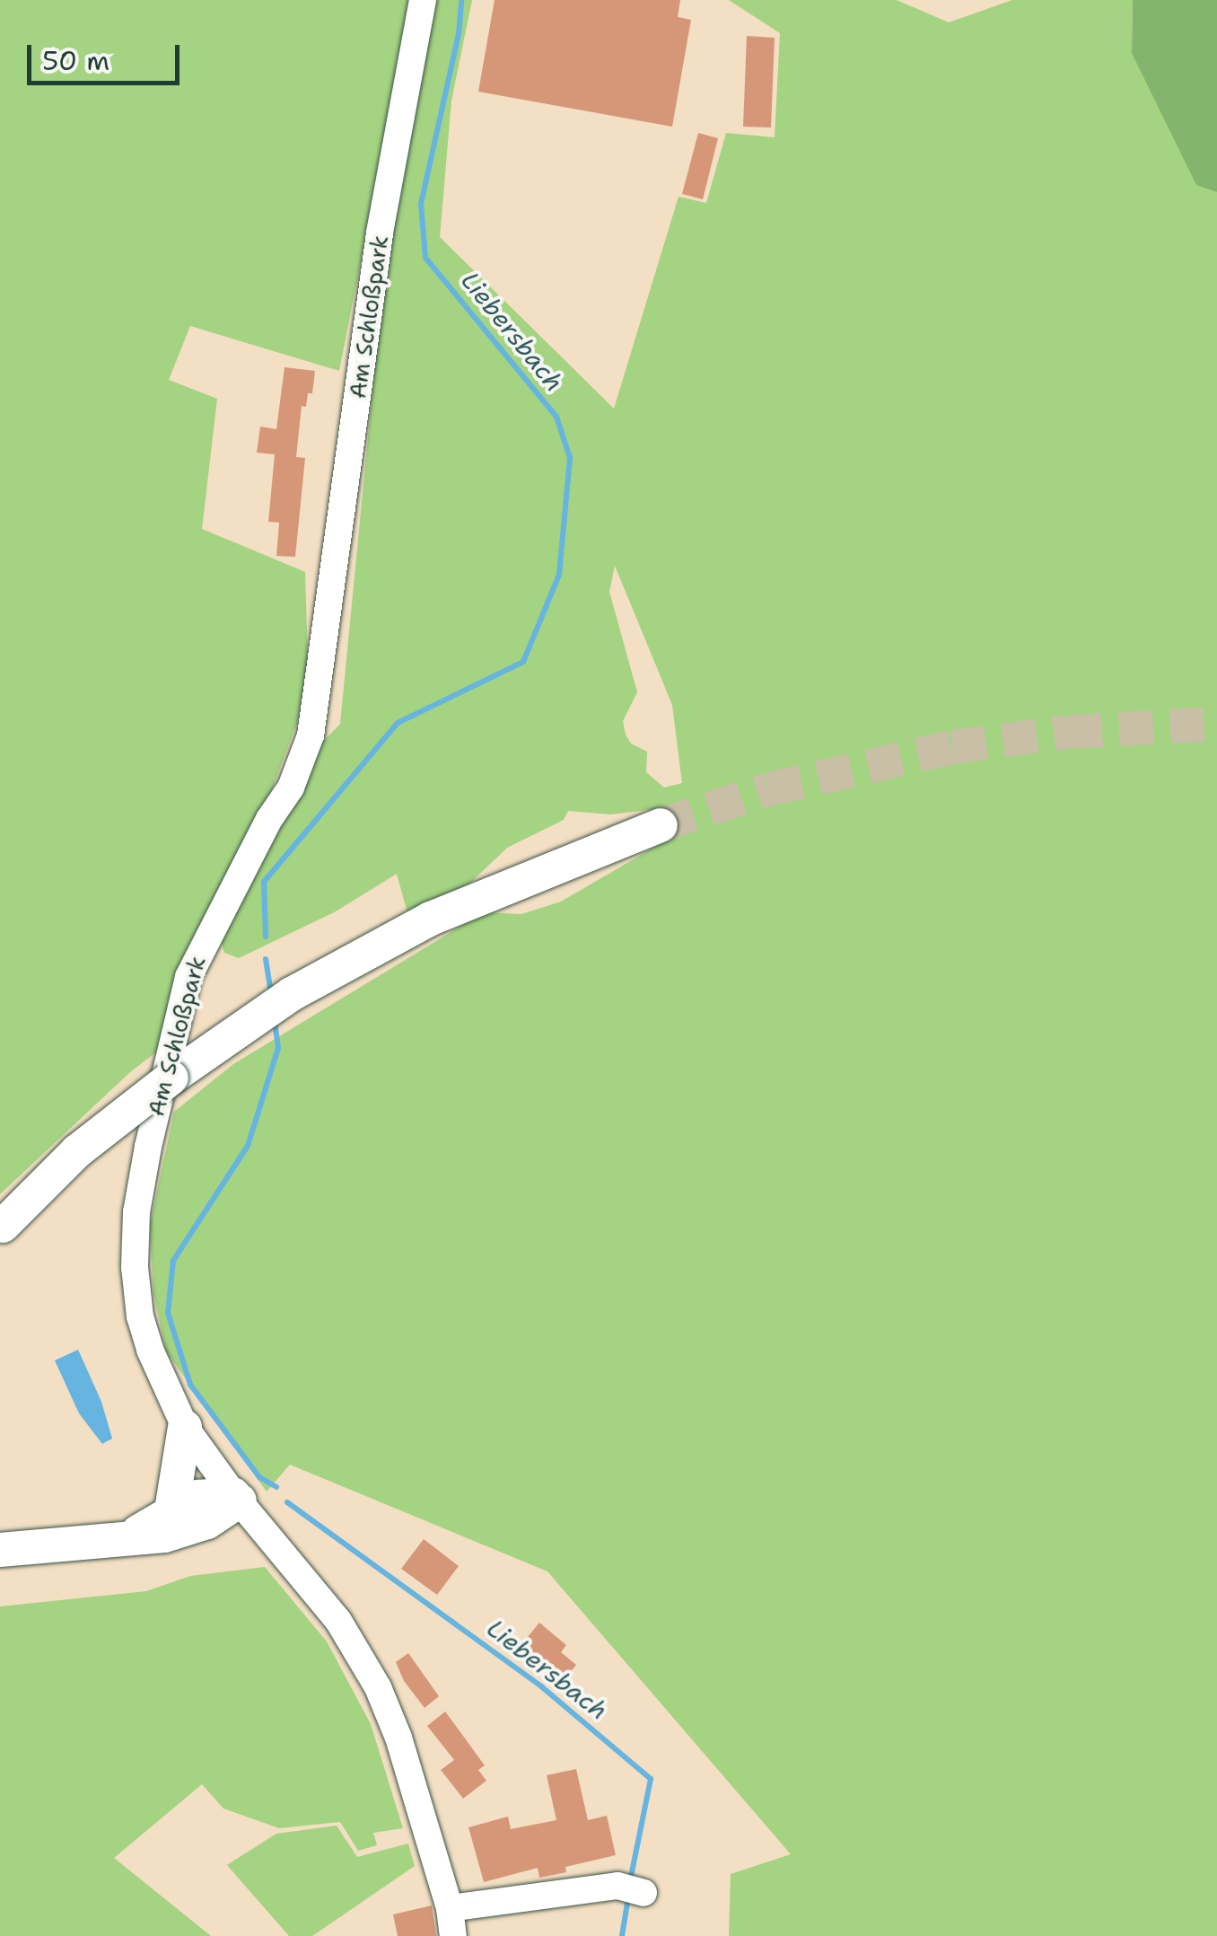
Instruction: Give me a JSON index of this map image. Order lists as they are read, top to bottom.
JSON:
{
  "streets": {
    "street": ["Am Schloßpark"]
  },
  "water": ["Liebersbach"],
  "scale_bar": "50 m"
}
